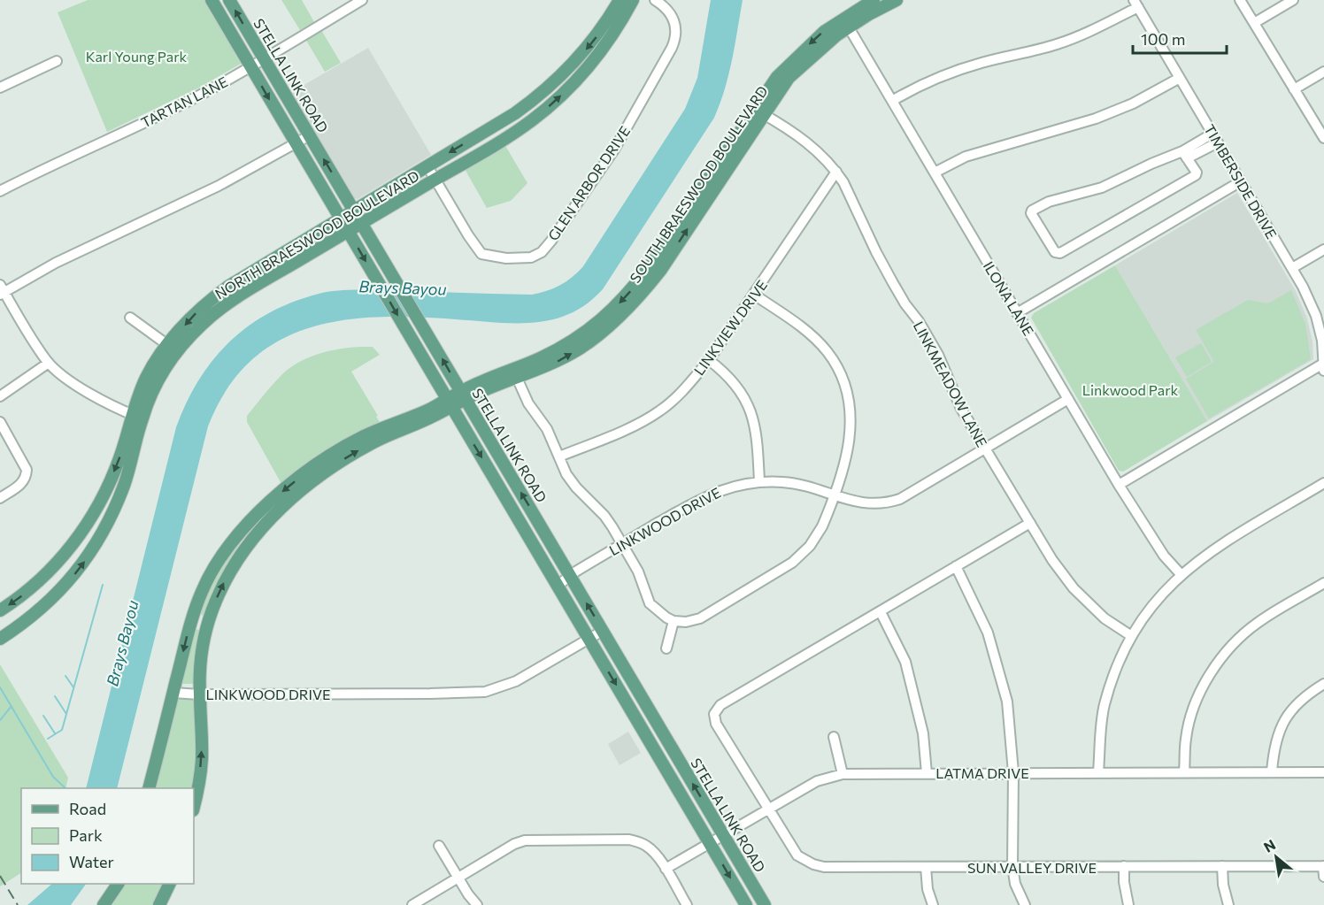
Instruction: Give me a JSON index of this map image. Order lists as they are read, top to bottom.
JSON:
{
  "streets": {
    "main road": ["STELLA LINK ROAD", "SOUTH BRAESWOOD BOULEVARD", "NORTH BRAESWOOD BOULEVARD"],
    "street": [
      "TARTAN LANE",
      "TIMBERSIDE DRIVE",
      "GLEN ARBOR DRIVE",
      "ILONA LANE",
      "LINKVIEW DRIVE",
      "LINKMEADOW LANE",
      "LINKWOOD DRIVE",
      "LATMA DRIVE",
      "SUN VALLEY DRIVE"
    ]
  },
  "crossings": [
    ["STELLA LINK ROAD", "TARTAN LANE"],
    ["STELLA LINK ROAD", "SOUTH BRAESWOOD BOULEVARD"],
    ["STELLA LINK ROAD", "NORTH BRAESWOOD BOULEVARD"],
    ["STELLA LINK ROAD", "LINKWOOD DRIVE"],
    ["STELLA LINK ROAD", "LATMA DRIVE"],
    ["GLEN ARBOR DRIVE", "NORTH BRAESWOOD BOULEVARD"],
    ["SOUTH BRAESWOOD BOULEVARD", "ILONA LANE"],
    ["SOUTH BRAESWOOD BOULEVARD", "LINKMEADOW LANE"],
    ["SOUTH BRAESWOOD BOULEVARD", "LINKWOOD DRIVE"],
    ["ILONA LANE", "LINKWOOD DRIVE"],
    ["LINKVIEW DRIVE", "LINKMEADOW LANE"],
    ["LINKMEADOW LANE", "LINKWOOD DRIVE"],
    ["LATMA DRIVE", "SUN VALLEY DRIVE"]
  ],
  "water": ["Brays Bayou"],
  "parks": ["Karl Young Park", "Linkwood Park"],
  "legend": ["Road", "Park", "Water"],
  "scale_bar": "100 m",
  "north": "top left"
}
